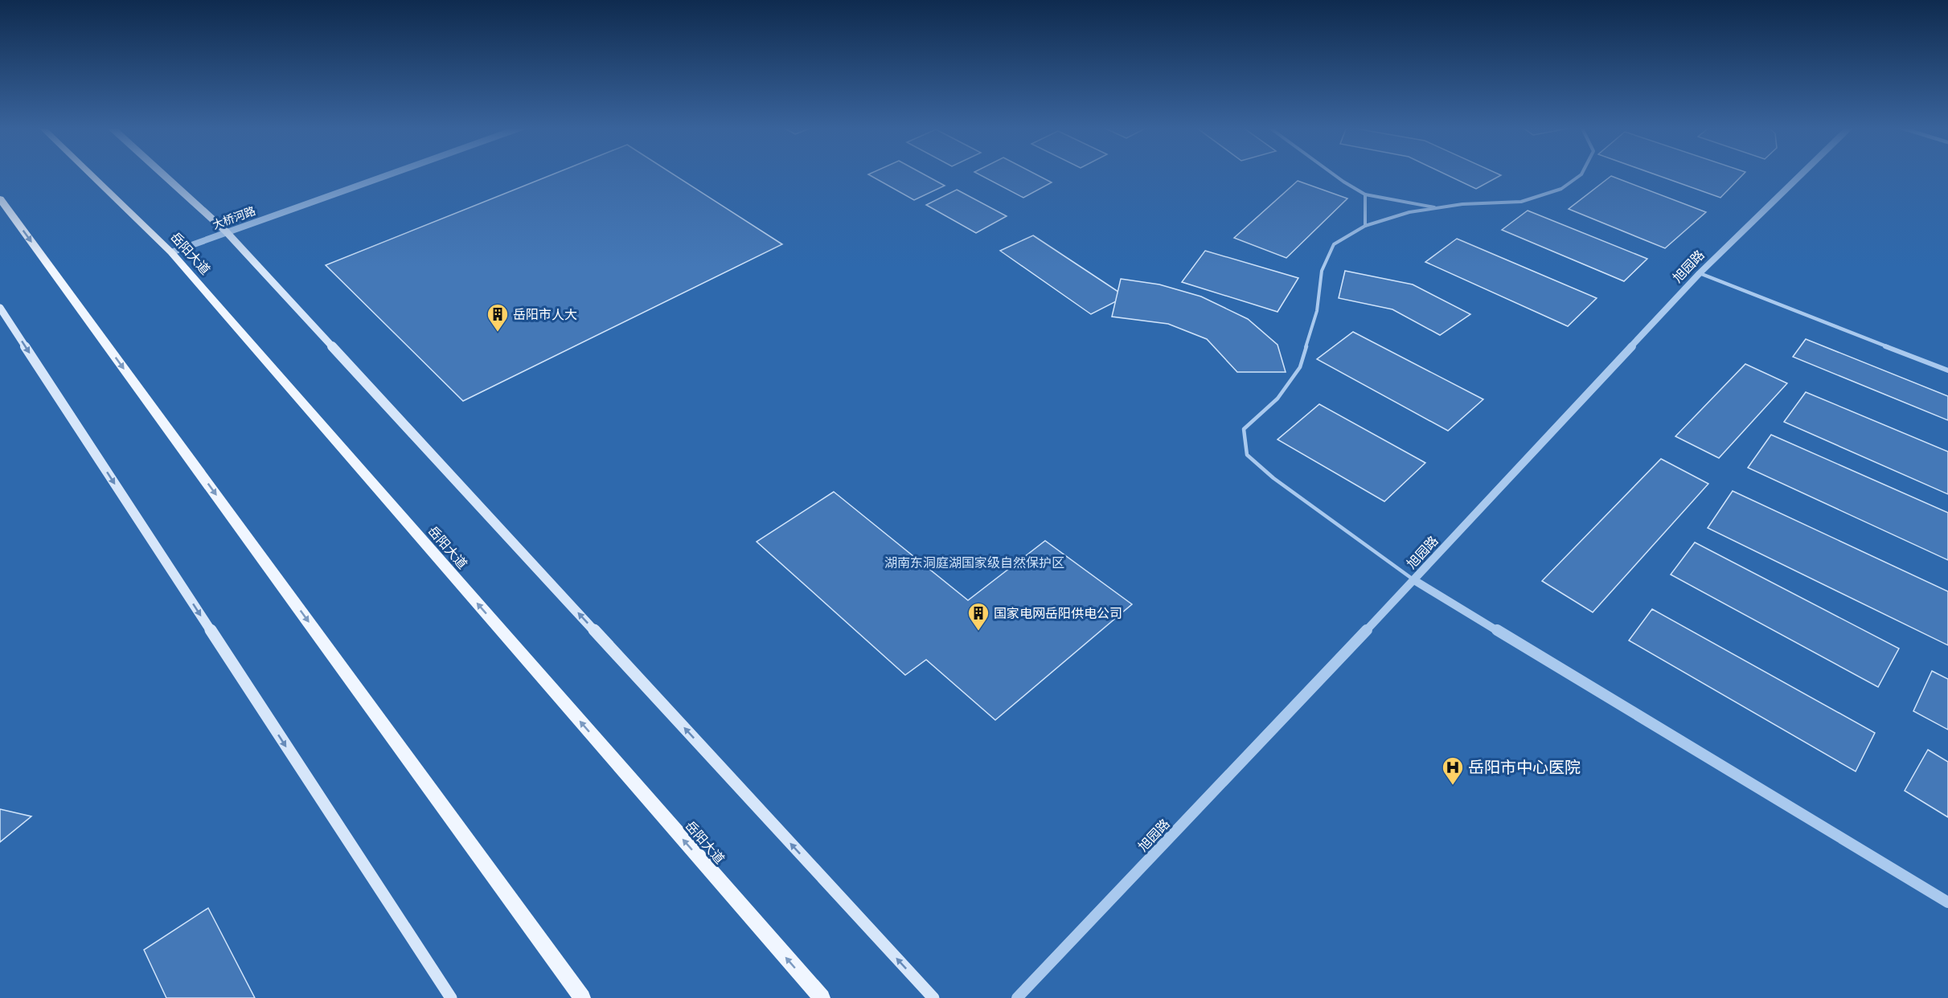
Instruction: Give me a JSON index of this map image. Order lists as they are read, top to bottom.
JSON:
{
  "streets": {
    "main road": ["岳阳大道"],
    "street": ["大桥河路", "旭园路"]
  },
  "crossings": [
    ["大桥河路", "岳阳大道"]
  ],
  "parks": ["湖南东洞庭湖国家级自然保护区"],
  "places": {
    "building": ["岳阳市人大", "国家电网岳阳供电公司"],
    "hospital": ["岳阳市中心医院"]
  }
}
